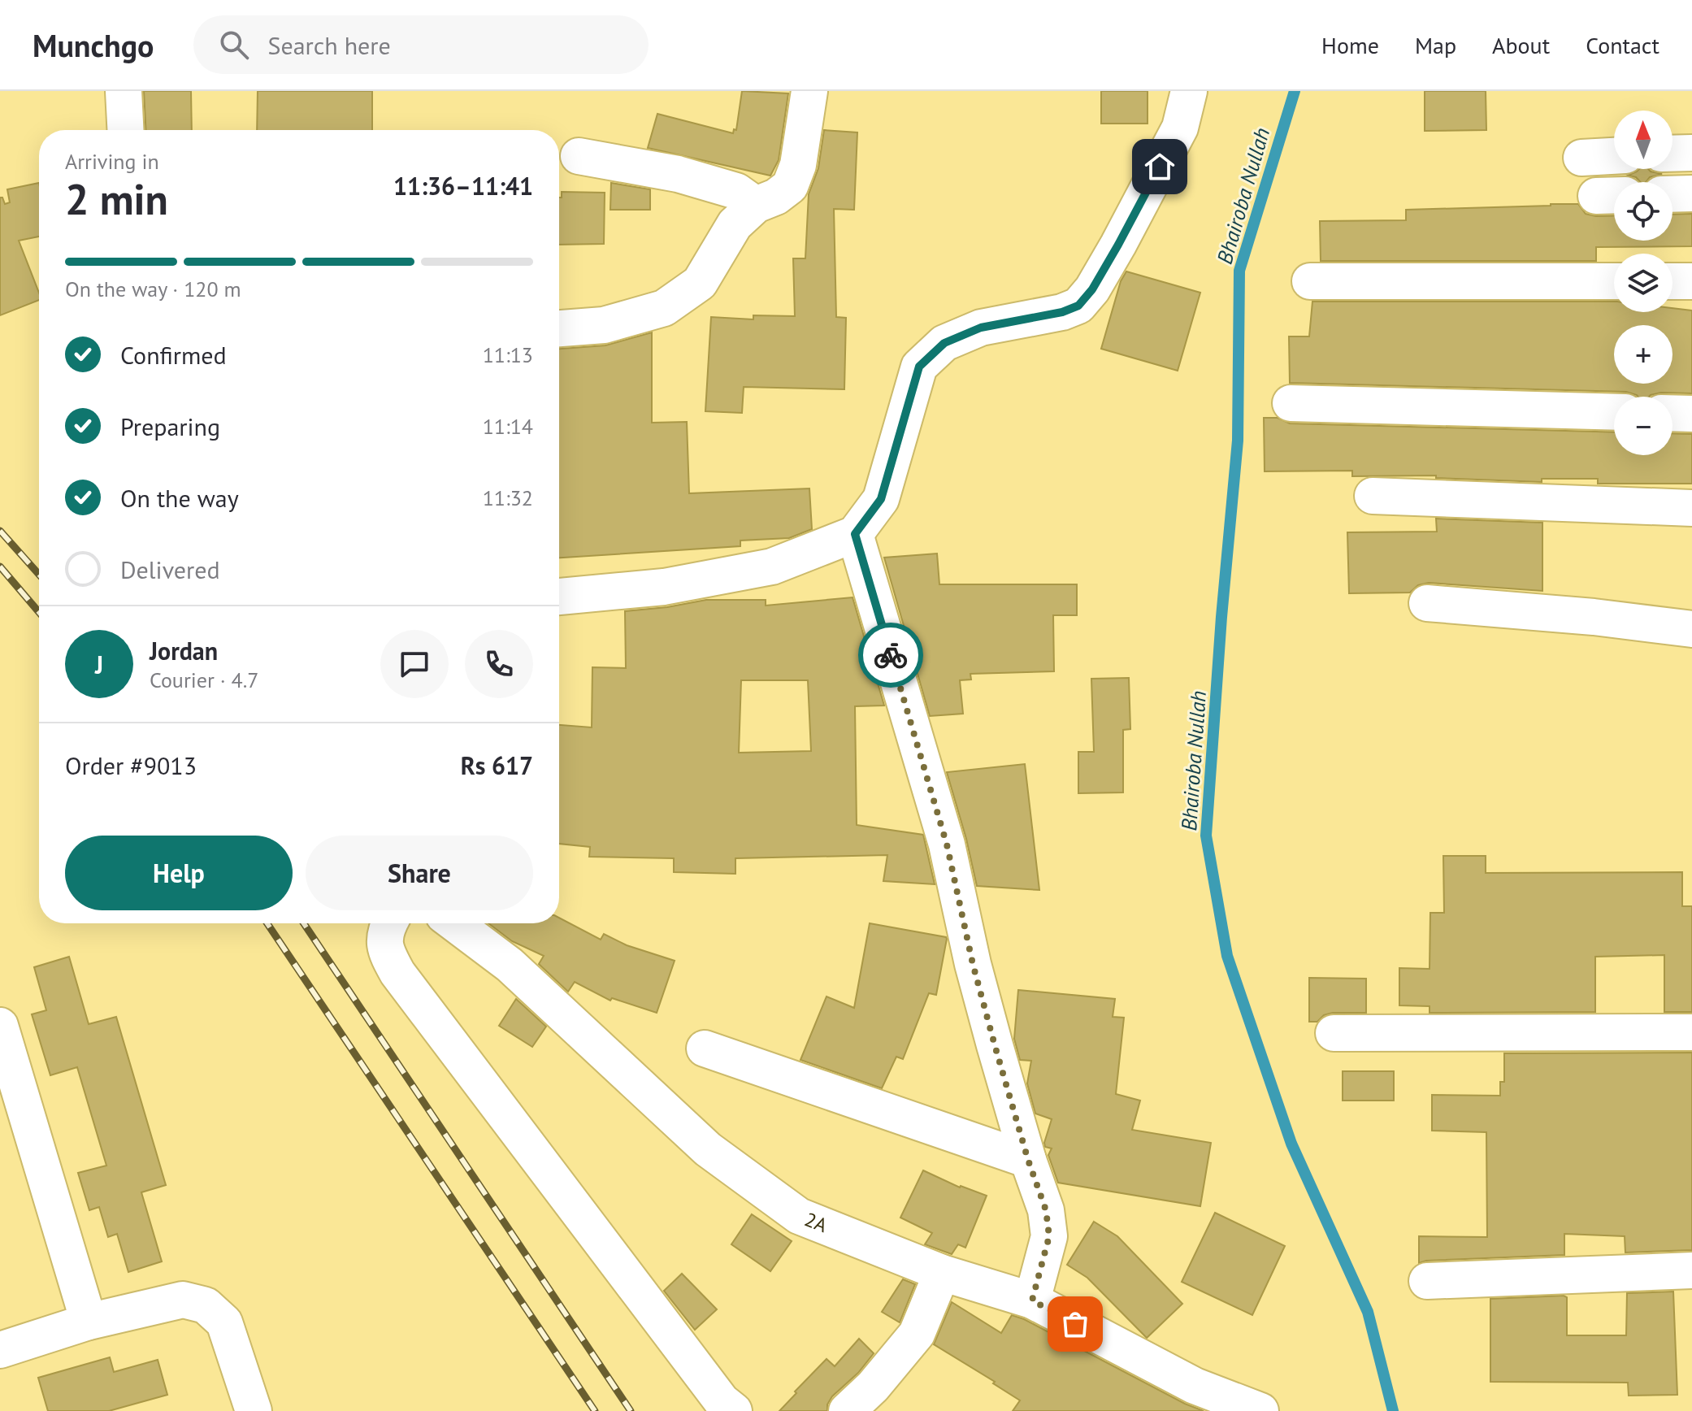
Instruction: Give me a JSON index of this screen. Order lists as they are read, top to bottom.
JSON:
{
  "streets": {
    "street": ["2A"]
  },
  "water": ["Bhairoba Nullah"],
  "north": "top",
  "page": {
    "header": "Munchgo",
    "search": "Search here",
    "nav": [
      "Home",
      "Map",
      "About",
      "Contact"
    ],
    "map_buttons": ["+", "−"],
    "heading": ["2 min", "Arriving in", "11:36–11:41"],
    "panel": [
      "Jordan",
      "Courier · 4.7",
      "Order #9013",
      "Rs 617"
    ],
    "bar": "On the way · 120 m",
    "list": [
      ["Confirmed", "11:13"],
      ["Preparing", "11:14"],
      ["On the way", "11:32"],
      "Delivered"
    ],
    "round": "J",
    "buttons": ["Help", "Share"]
  }
}
